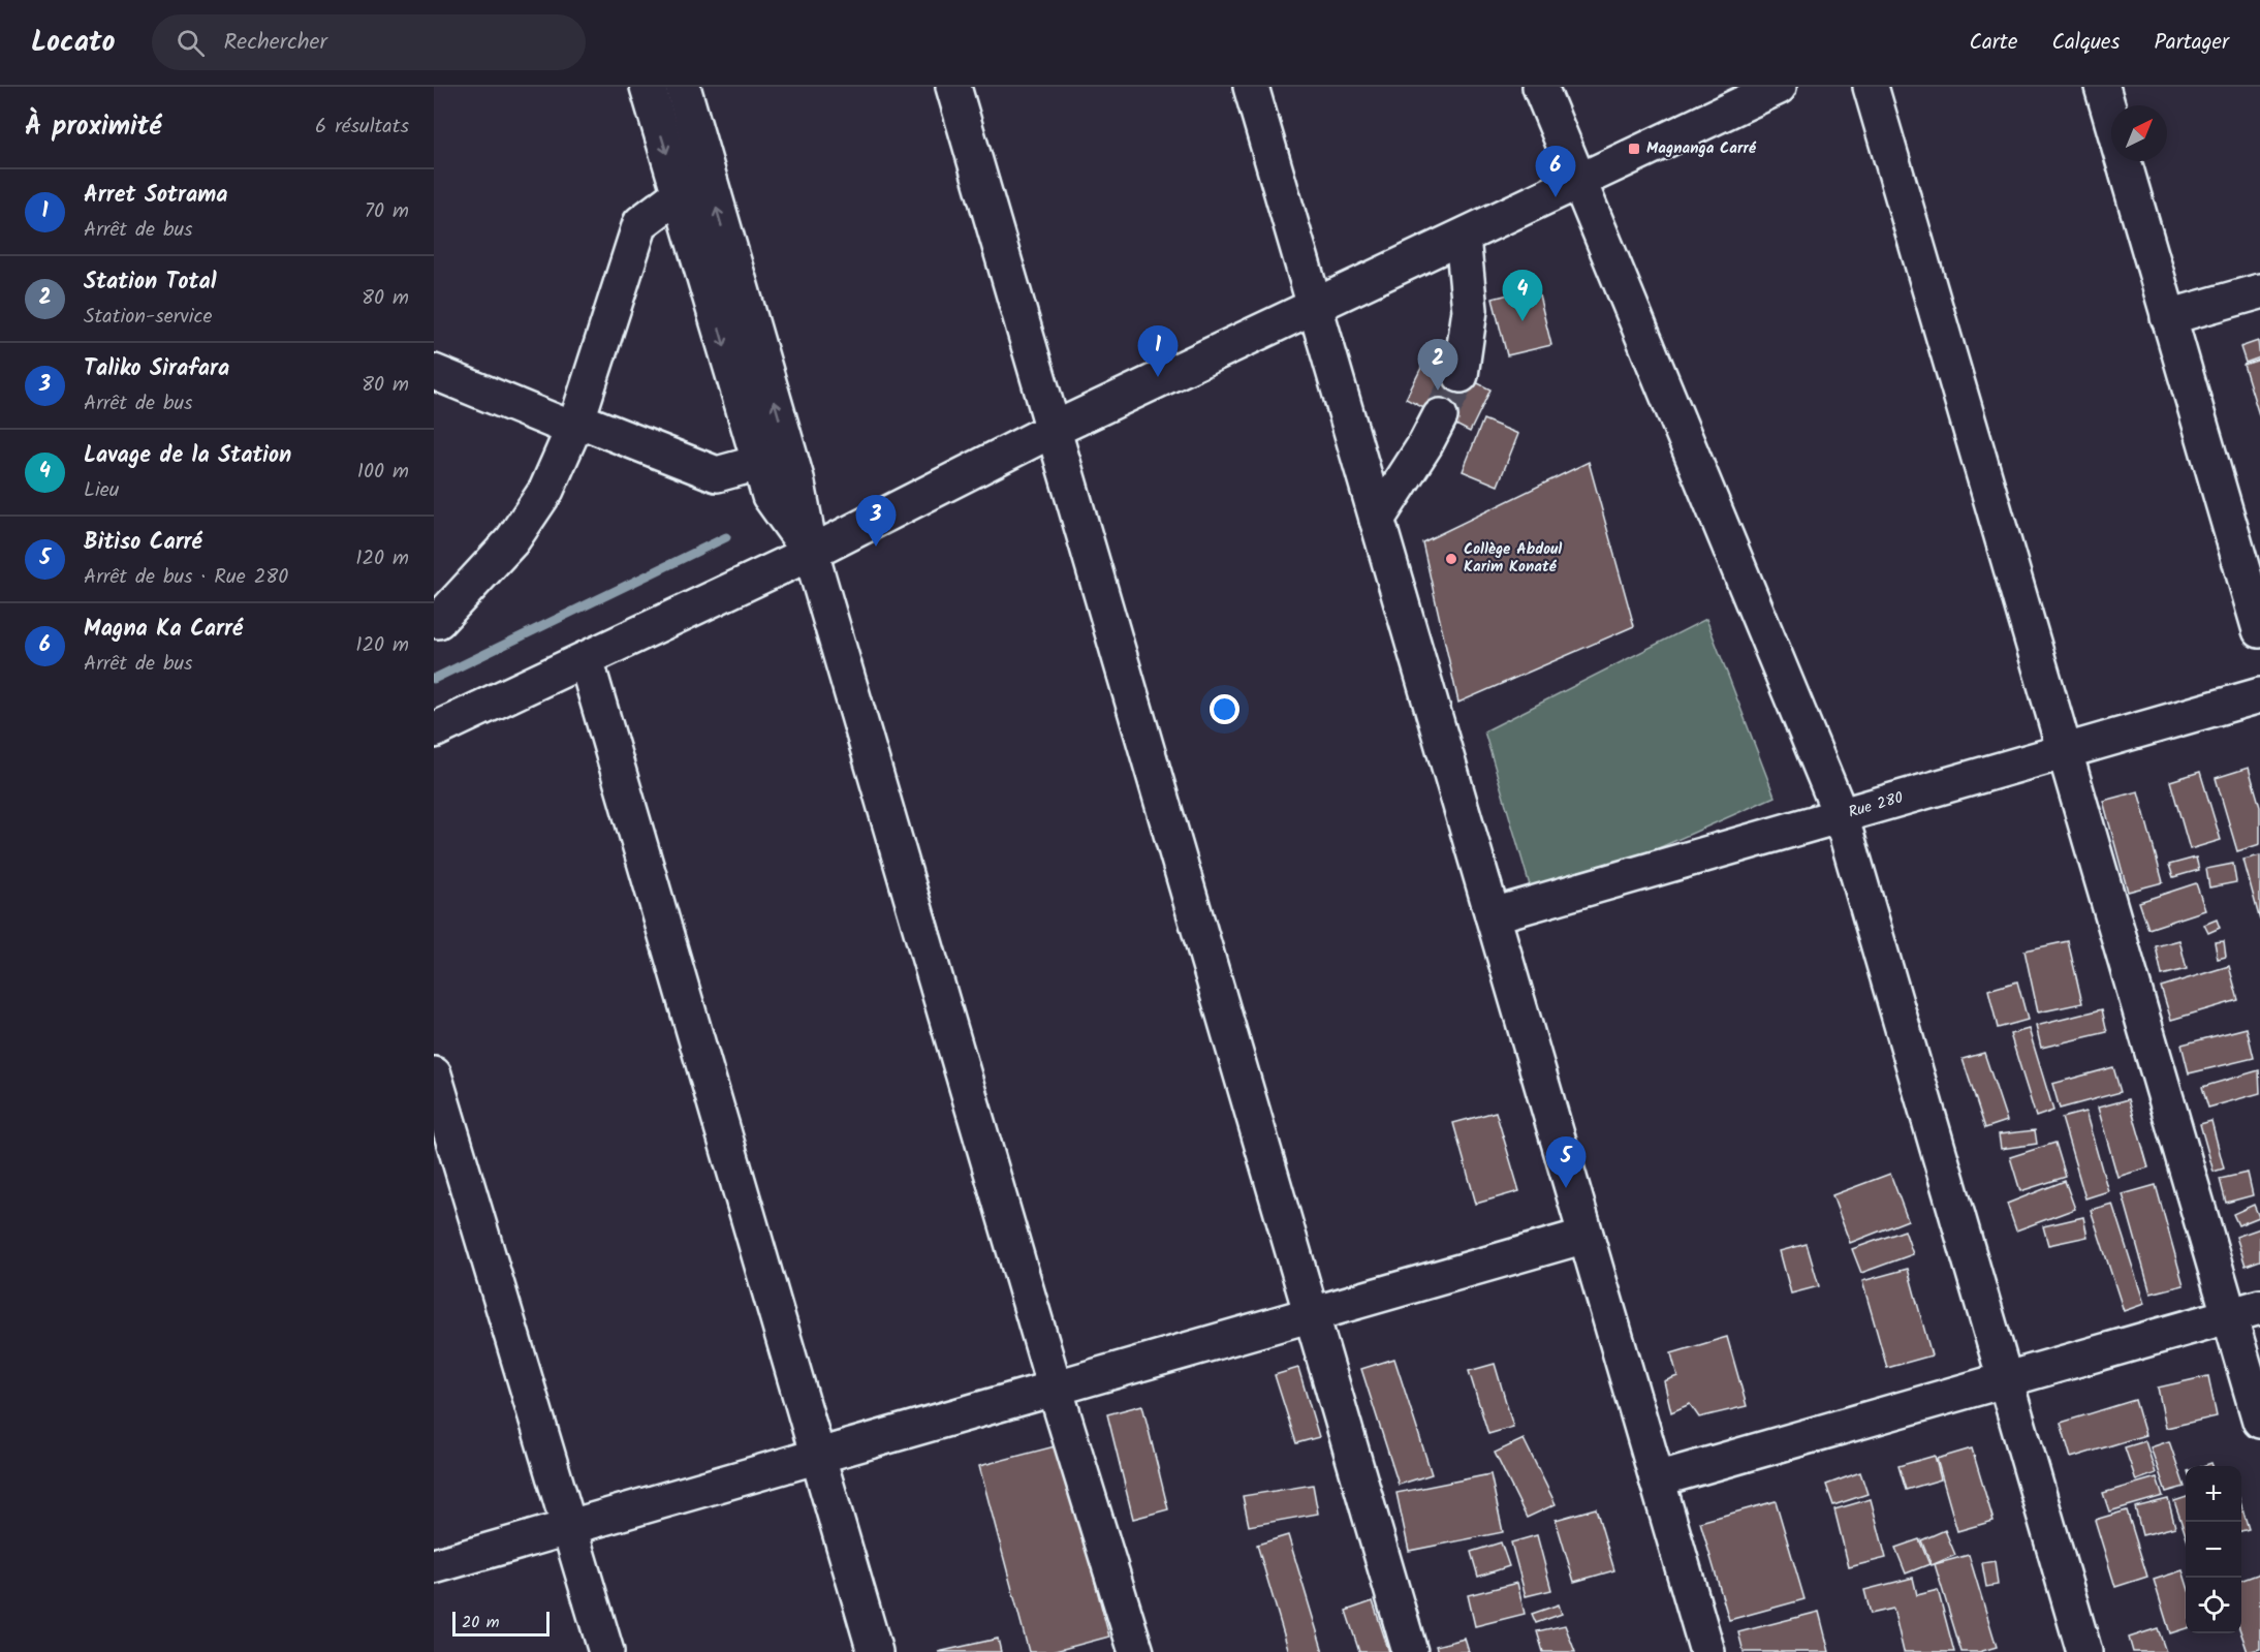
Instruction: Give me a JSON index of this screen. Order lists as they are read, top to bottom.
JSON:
{
  "streets": {
    "street": ["Rue 280"]
  },
  "places": {
    "transit": ["Magnanga Carré"],
    "other": ["Collège Abdoul Karim Konaté"]
  },
  "scale_bar": "20 m",
  "north": "top right",
  "page": {
    "header": "Locato",
    "search": "Rechercher",
    "nav": ["Carte", "Calques", "Partager"],
    "heading": ["À proximité", "6 résultats"],
    "pins": [
      "6",
      "4",
      "1",
      "2",
      "3",
      "5"
    ],
    "list": [
      {
        "mark": "1",
        "name": "Arret Sotrama",
        "note": "Arrêt de bus",
        "value": "70 m"
      },
      {
        "mark": "2",
        "name": "Station Total",
        "note": "Station-service",
        "value": "80 m"
      },
      {
        "mark": "3",
        "name": "Taliko Sirafara",
        "note": "Arrêt de bus",
        "value": "80 m"
      },
      {
        "mark": "4",
        "name": "Lavage de la Station",
        "note": "Lieu",
        "value": "100 m"
      },
      {
        "mark": "5",
        "name": "Bitiso Carré",
        "note": "Arrêt de bus · Rue 280",
        "value": "120 m"
      },
      {
        "mark": "6",
        "name": "Magna Ka Carré",
        "note": "Arrêt de bus",
        "value": "120 m"
      }
    ],
    "map_buttons": ["+", "−"],
    "scale": "20 m"
  }
}
